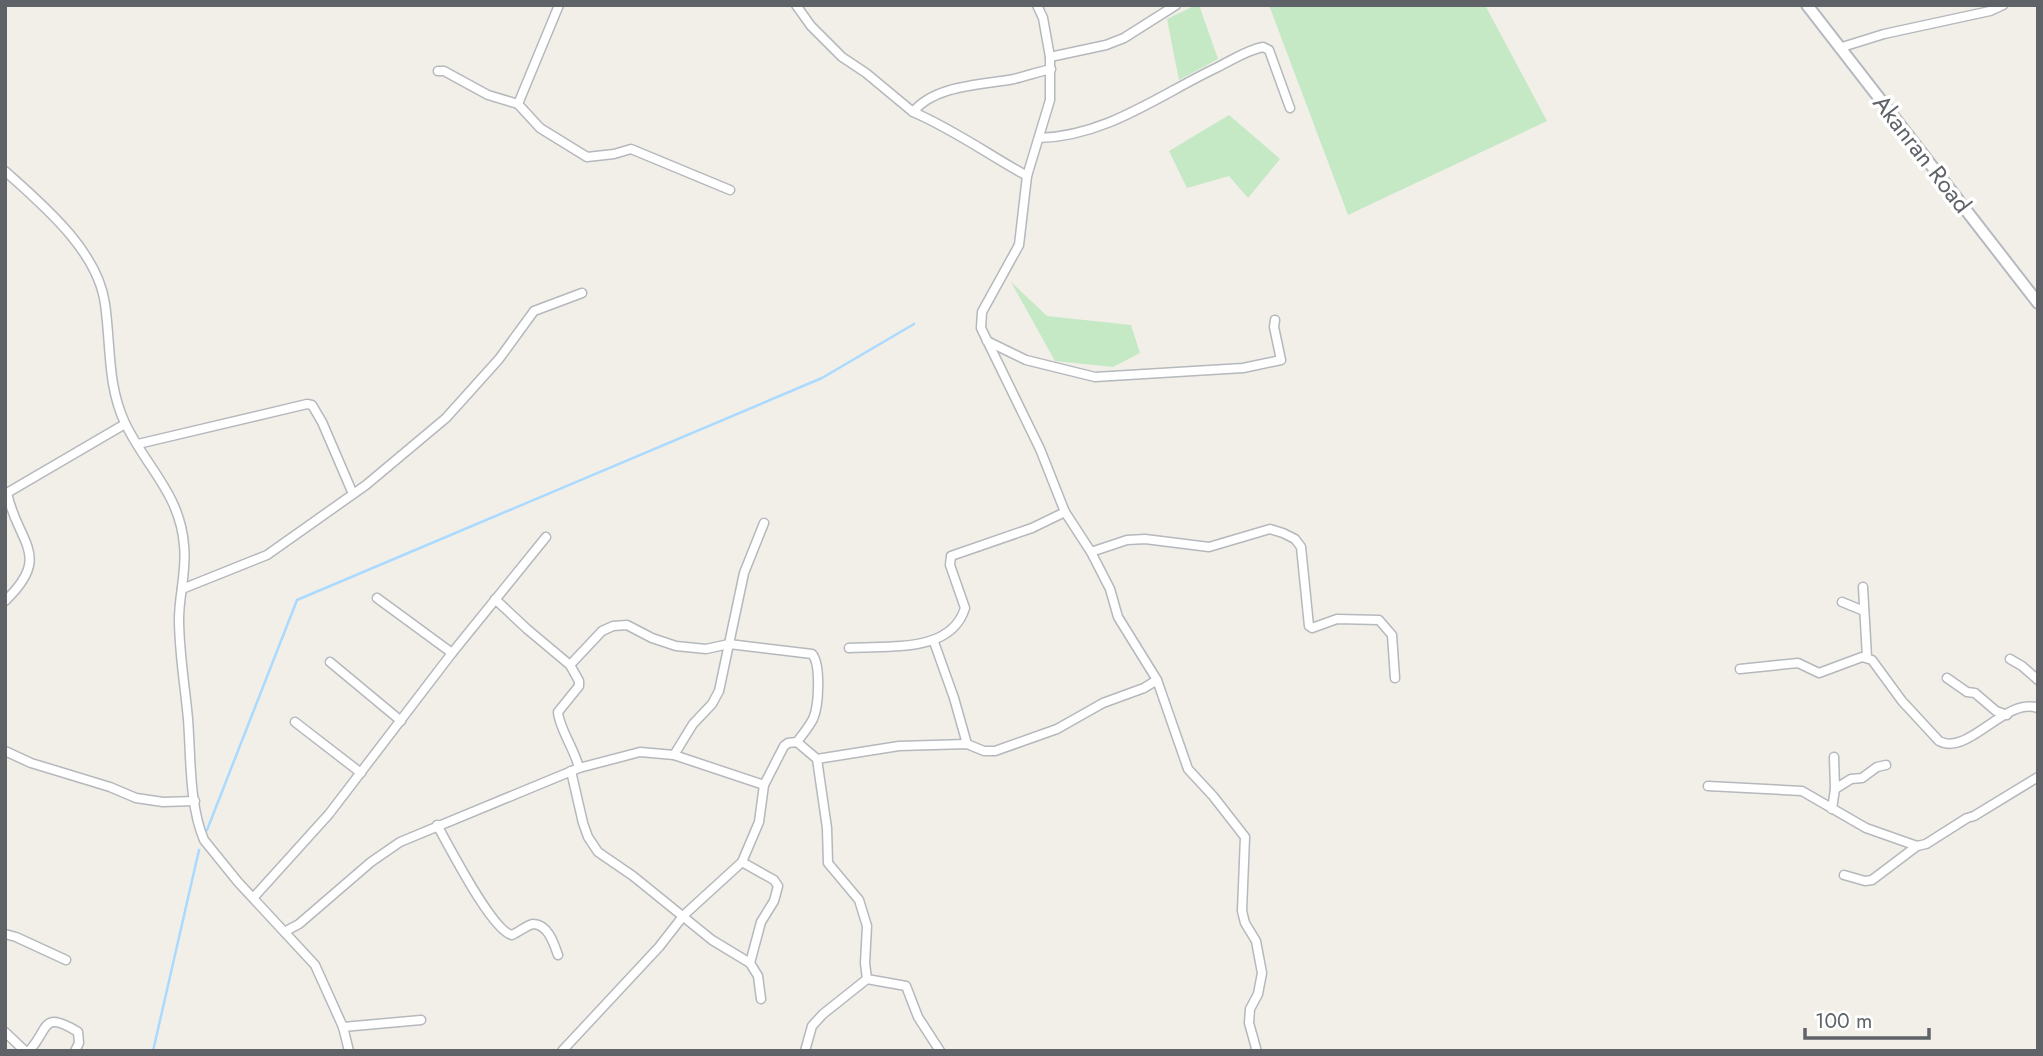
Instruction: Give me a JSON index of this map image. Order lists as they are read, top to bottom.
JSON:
{
  "streets": {
    "main road": ["Akanran Road"]
  },
  "scale_bar": "100 m"
}
